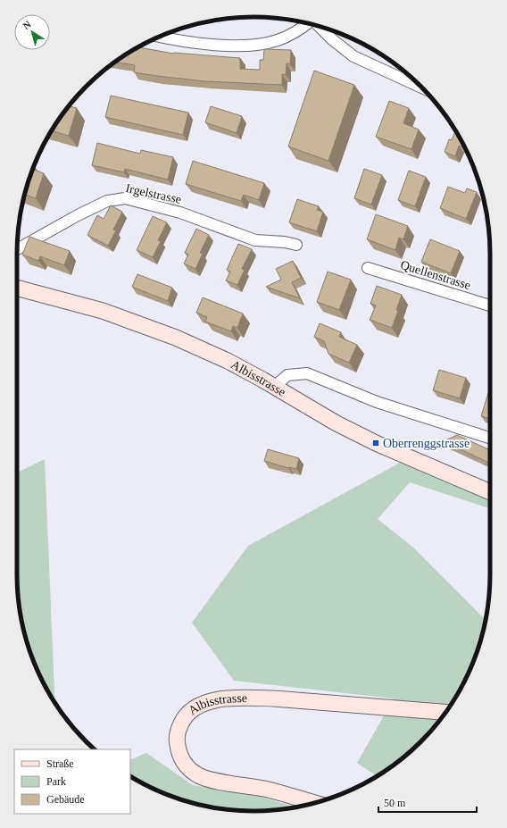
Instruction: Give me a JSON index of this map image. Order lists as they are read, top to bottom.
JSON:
{
  "streets": {
    "main road": ["Albisstrasse"],
    "street": ["Irgelstrasse", "Quellenstrasse"]
  },
  "places": {
    "transit": ["Oberrenggstrasse"]
  },
  "legend": ["Straße", "Park", "Gebäude"],
  "scale_bar": "50 m",
  "north": "top left"
}
